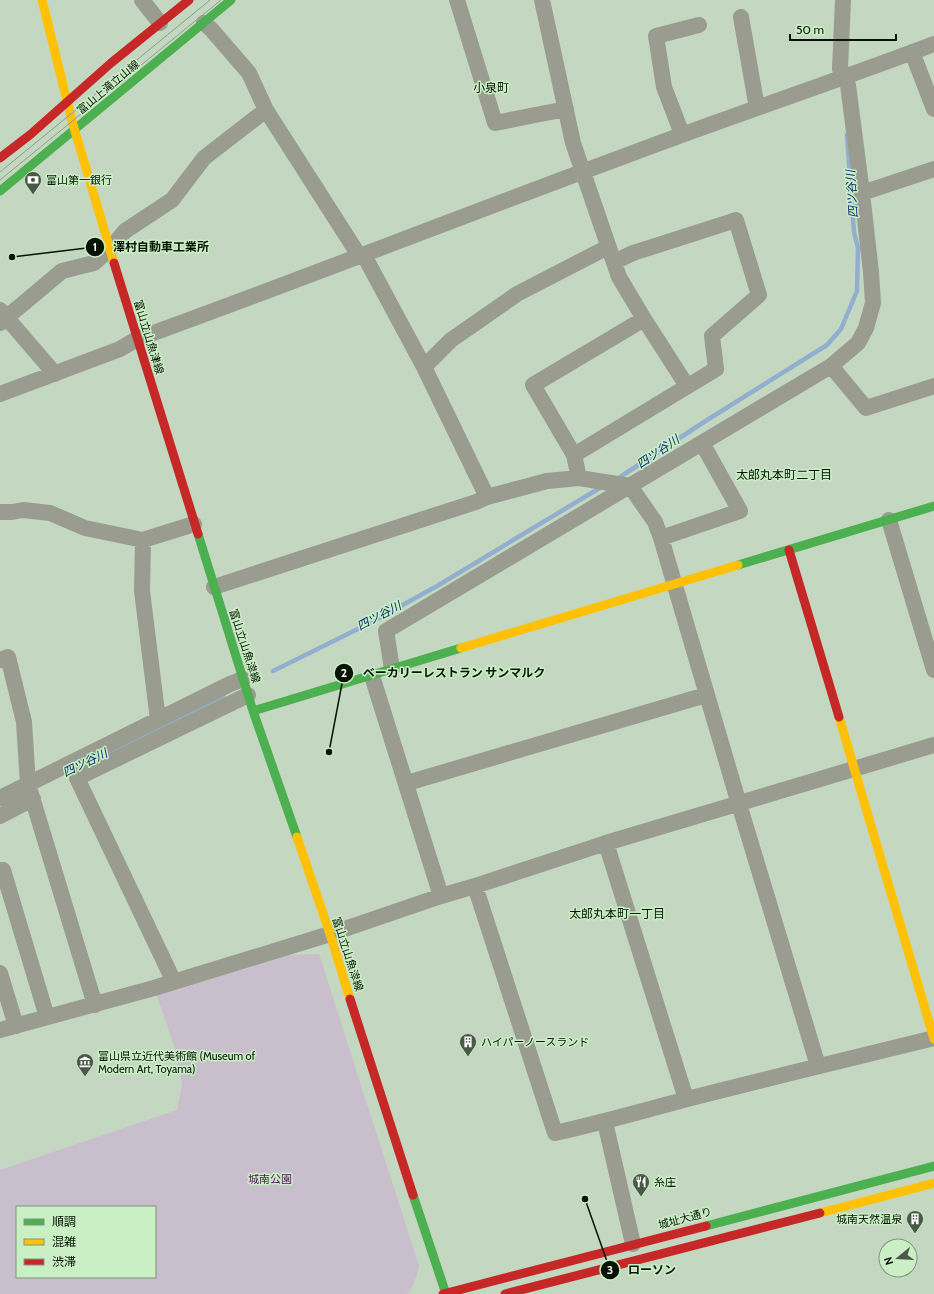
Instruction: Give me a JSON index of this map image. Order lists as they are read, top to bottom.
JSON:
{
  "streets": {
    "main road": ["富山上滝立山線", "富山立山魚津線", "城址大通り"]
  },
  "crossings": [
    ["富山上滝立山線", "富山立山魚津線"],
    ["富山立山魚津線", "城址大通り"]
  ],
  "districts": ["小泉町", "太郎丸本町二丁目", "太郎丸本町一丁目"],
  "water": ["四ツ谷川"],
  "parks": ["城南公園"],
  "places": {
    "bank": ["富山第一銀行"],
    "other": ["澤村自動車工業所", "ベーカリーレストラン サンマルク", "ローソン"],
    "building": ["ハイパーノースランド", "城南天然温泉"],
    "museum": ["富山県立近代美術館 (Museum of Modern Art, Toyama)"],
    "restaurant": ["糸庄"]
  },
  "legend": ["順調", "混雑", "渋滞"],
  "scale_bar": "50 m",
  "north": "left"
}
